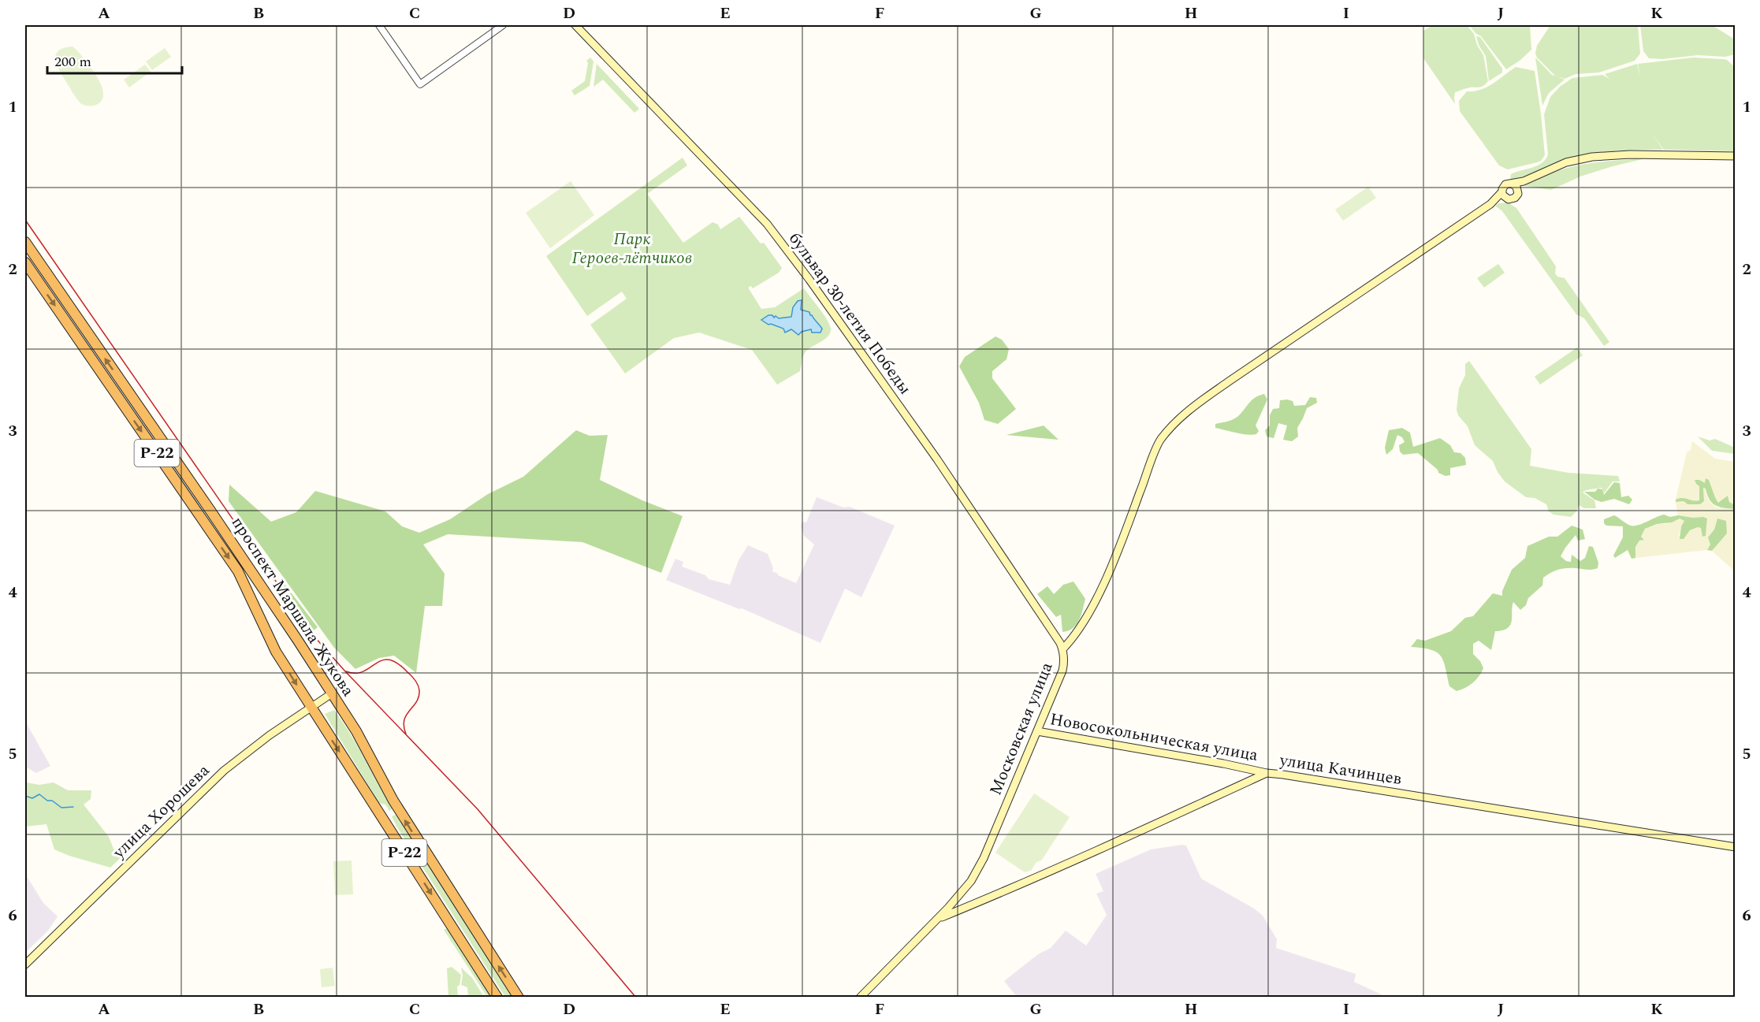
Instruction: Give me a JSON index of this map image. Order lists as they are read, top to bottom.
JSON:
{
  "streets": {
    "highway": ["Р-22", "проспект Маршала Жукова"],
    "main road": [
      "бульвар 30-летия Победы",
      "Московская улица",
      "Новосокольническая улица",
      "улица Качинцев",
      "улица Хорошева"
    ]
  },
  "crossings": [
    ["бульвар 30-летия Победы", "Московская улица"],
    ["проспект Маршала Жукова", "улица Хорошева"],
    ["Московская улица", "Новосокольническая улица"],
    ["Московская улица", "улица Качинцев"],
    ["Новосокольническая улица", "улица Качинцев"]
  ],
  "parks": ["Парк Героев-лётчиков"],
  "scale_bar": "200 m",
  "grid": {
    "columns": [
      "A",
      "B",
      "C",
      "D",
      "E",
      "F",
      "G",
      "H",
      "I",
      "J",
      "K"
    ],
    "rows": [
      "1",
      "2",
      "3",
      "4",
      "5",
      "6"
    ]
  }
}
